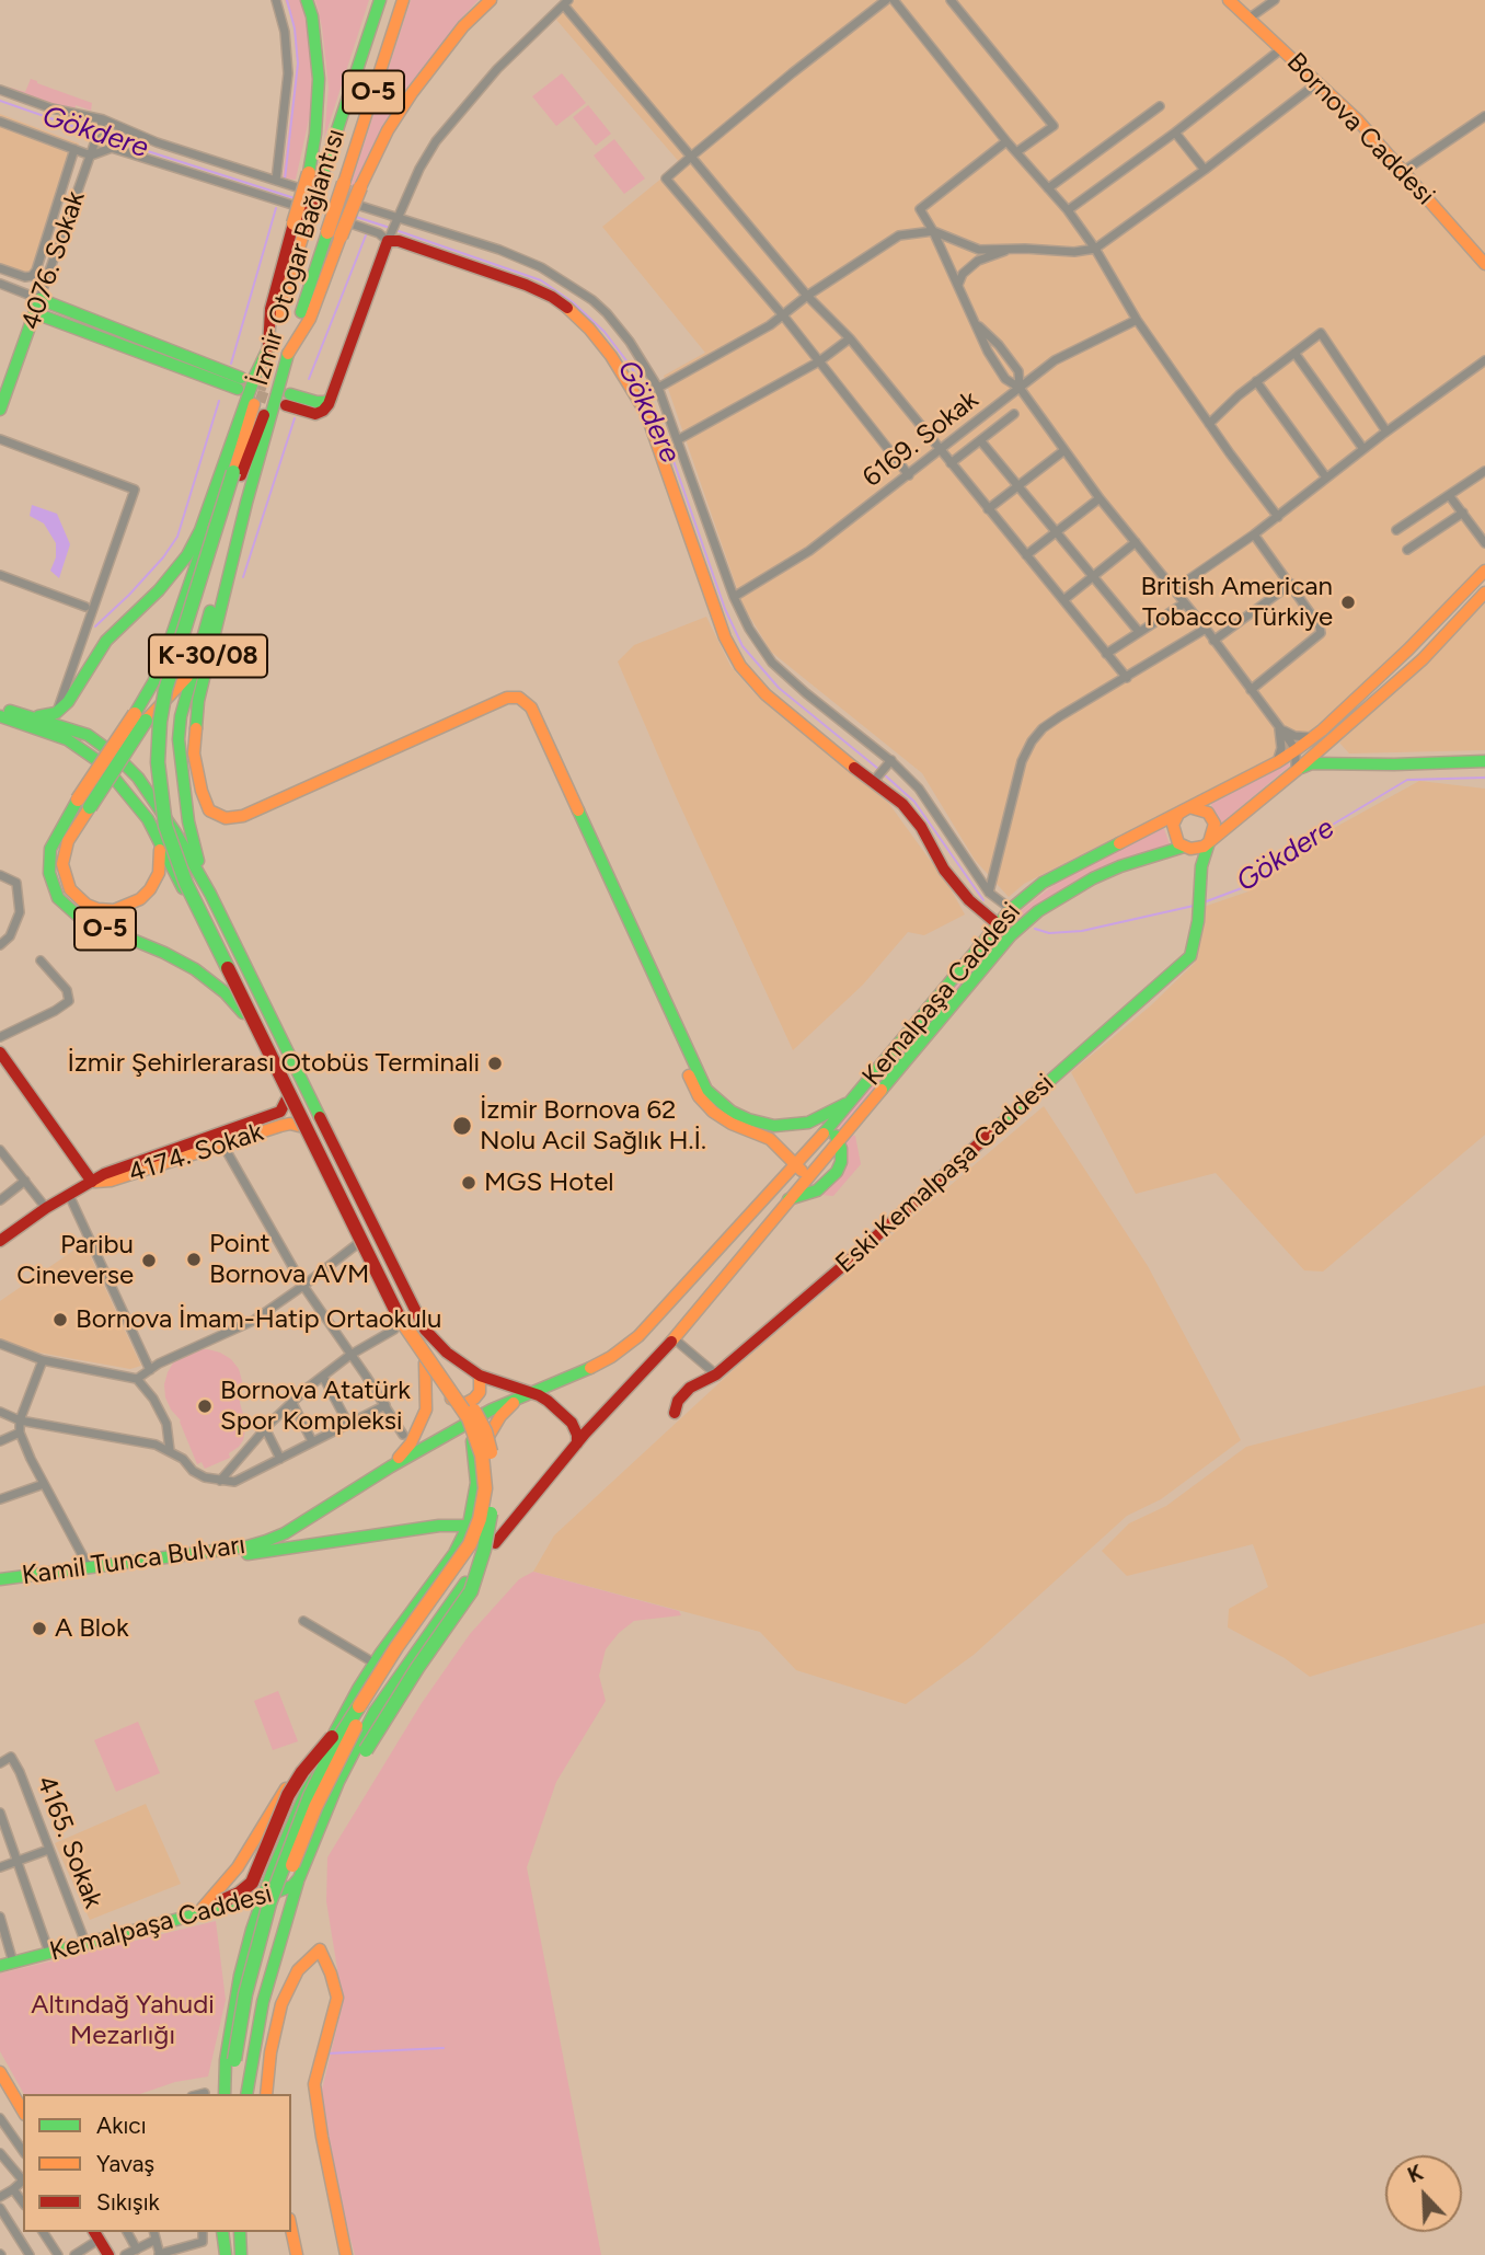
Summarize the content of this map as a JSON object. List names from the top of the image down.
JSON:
{
  "streets": {
    "main road": [
      "O-5",
      "Bornova Caddesi",
      "İzmir Otogar Bağlantısı",
      "4076. Sokak",
      "K-30/08",
      "Kemalpaşa Caddesi",
      "4174. Sokak",
      "Eski Kemalpaşa Caddesi",
      "Kamil Tunca Bulvarı"
    ],
    "street": ["6169. Sokak", "4165. Sokak"]
  },
  "crossings": [
    ["O-5", "İzmir Otogar Bağlantısı"],
    ["O-5", "K-30/08"],
    ["İzmir Otogar Bağlantısı", "K-30/08"],
    ["Kemalpaşa Caddesi", "Eski Kemalpaşa Caddesi"],
    ["Kemalpaşa Caddesi", "Kamil Tunca Bulvarı"],
    ["Kemalpaşa Caddesi", "4165. Sokak"]
  ],
  "water": ["Gökdere"],
  "parks": ["Altındağ Yahudi Mezarlığı"],
  "places": [
    "British American Tobacco Türkiye",
    "İzmir Şehirlerarası Otobüs Terminali",
    "İzmir Bornova 62 Nolu Acil Sağlık H.İ.",
    "MGS Hotel",
    "Point Bornova AVM",
    "Paribu Cineverse",
    "Bornova İmam-Hatip Ortaokulu",
    "Bornova Atatürk Spor Kompleksi",
    "A Blok"
  ],
  "legend": ["Akıcı", "Yavaş", "Sıkışık"],
  "north": "top left"
}
